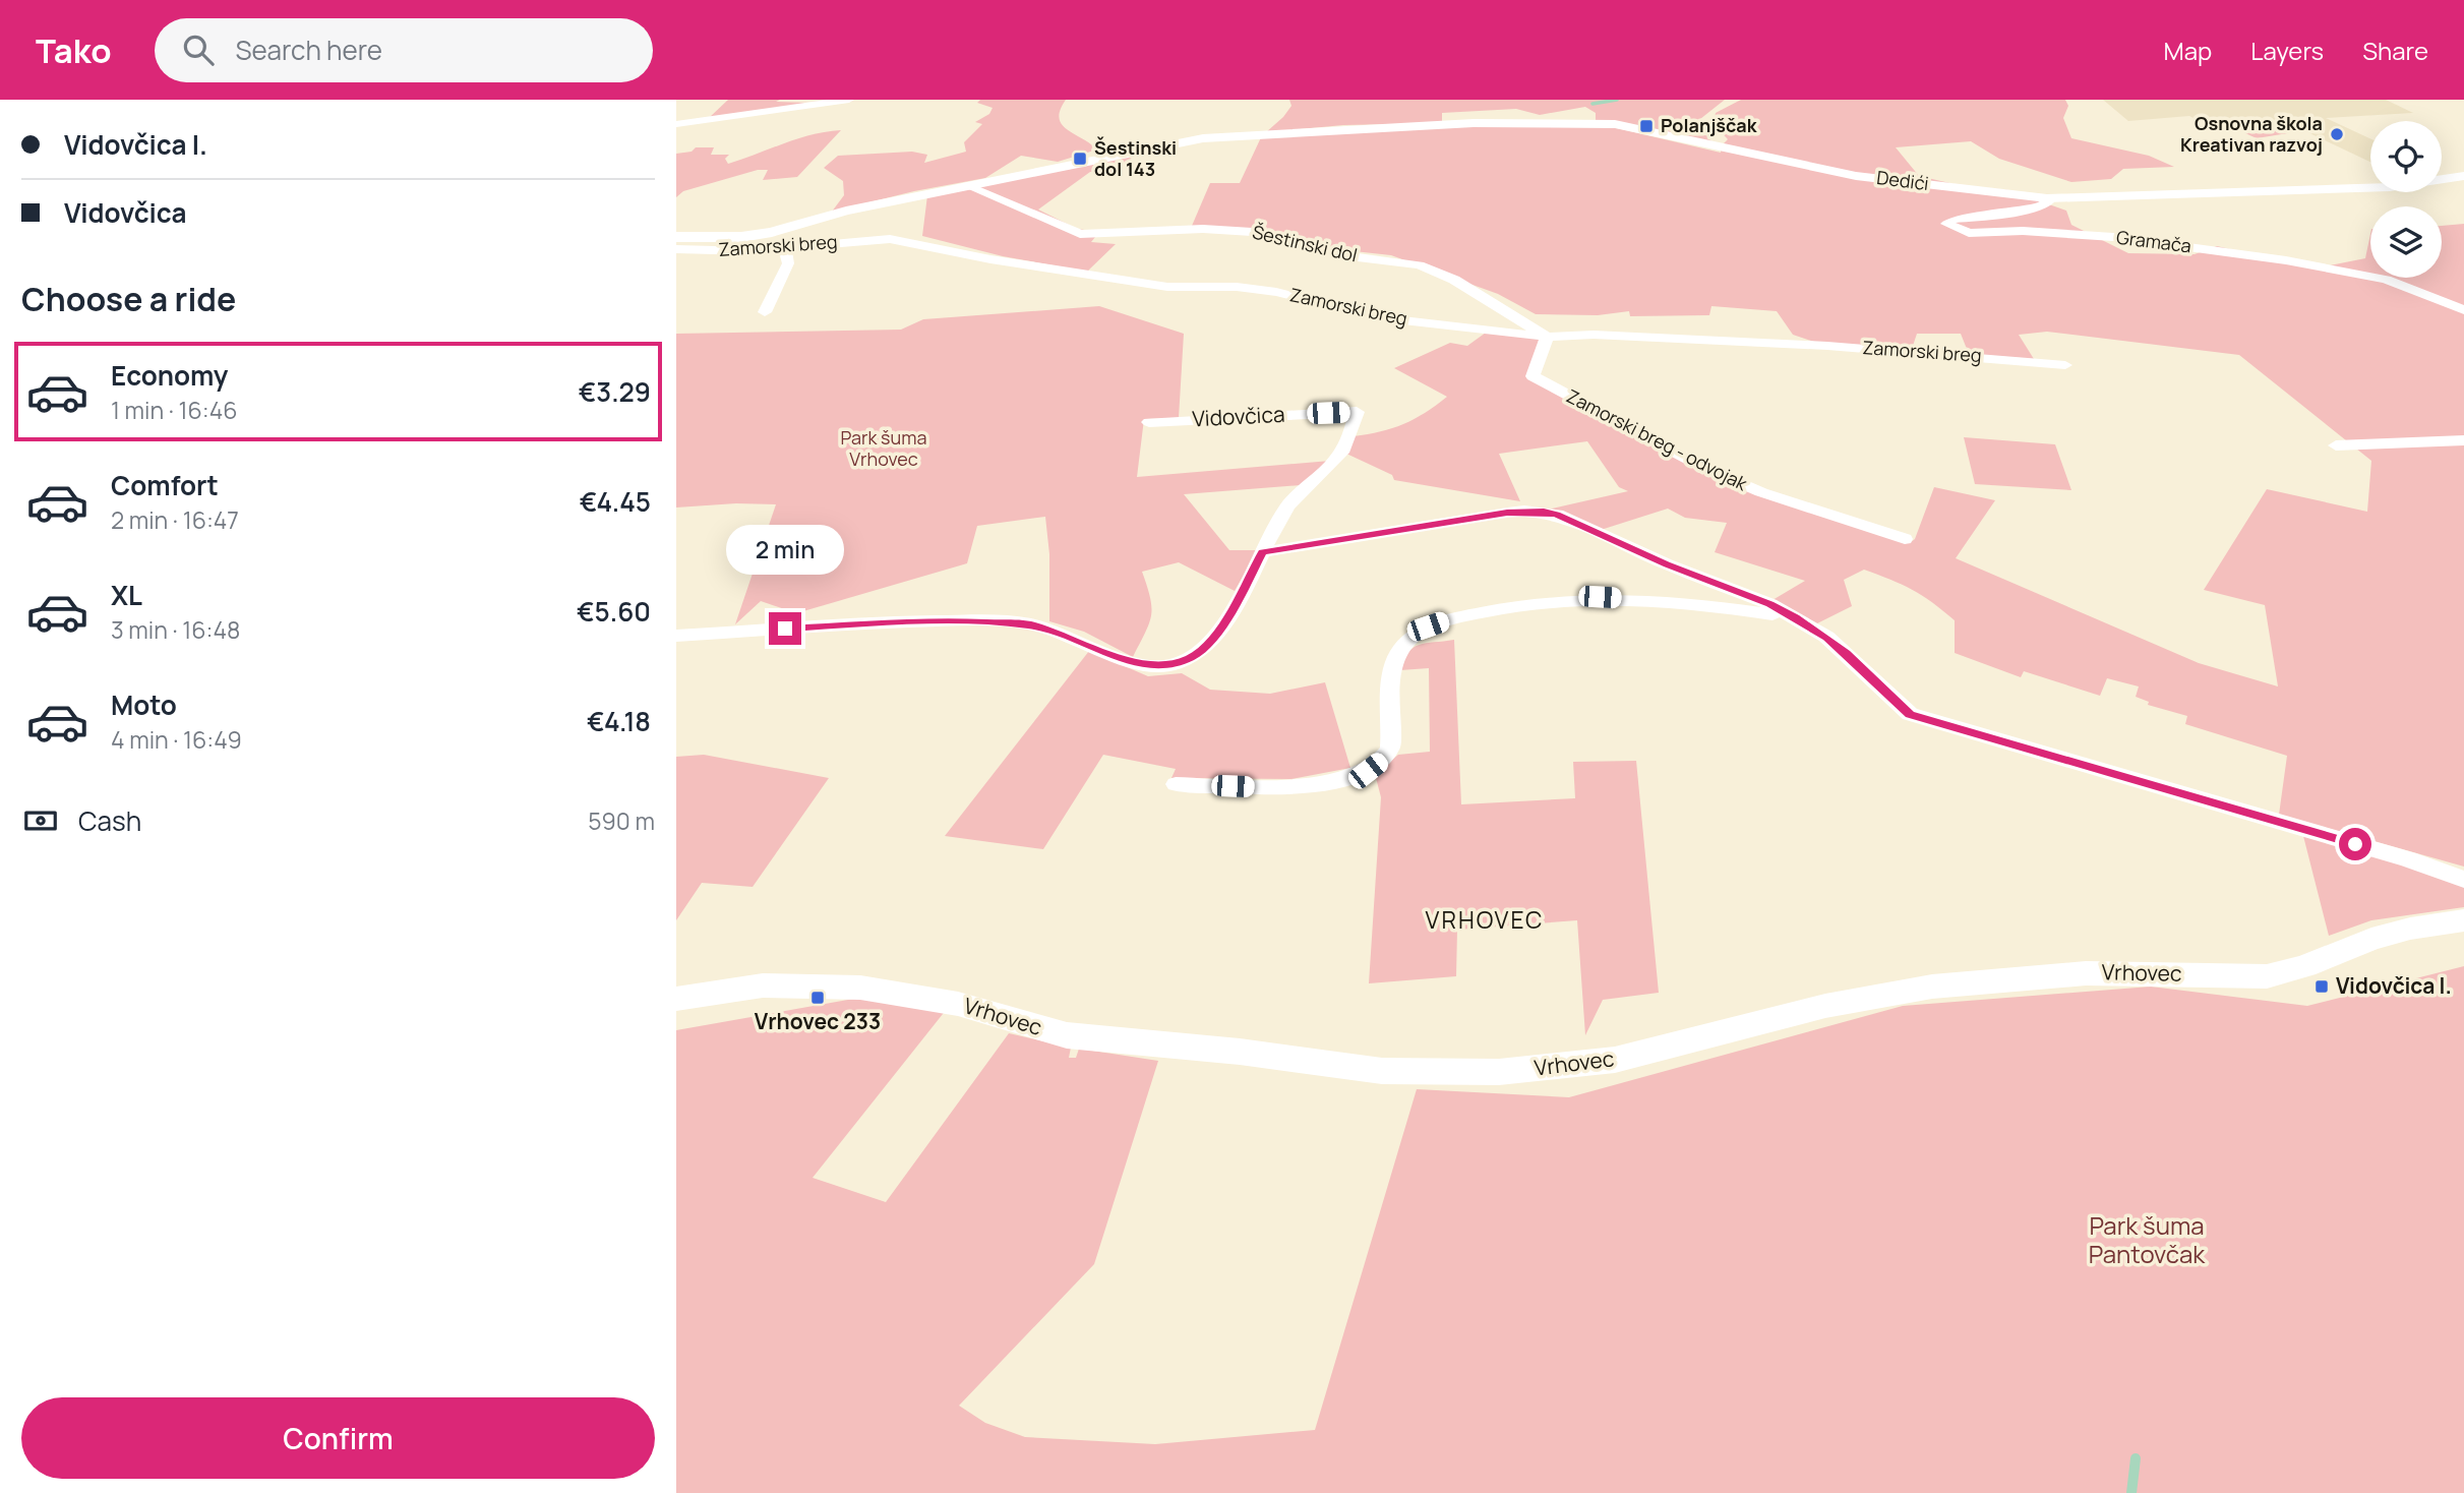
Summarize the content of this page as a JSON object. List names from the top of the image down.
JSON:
{
  "streets": {
    "street": [
      "Dedići",
      "Gramača",
      "Šestinski dol",
      "Zamorski breg",
      "Vidovčica",
      "Zamorski breg - odvojak",
      "Vrhovec"
    ]
  },
  "crossings": [
    ["Dedići", "Gramača"],
    ["Dedići", "Šestinski dol"],
    ["Šestinski dol", "Zamorski breg"],
    ["Šestinski dol", "Zamorski breg - odvojak"],
    ["Zamorski breg", "Zamorski breg - odvojak"]
  ],
  "districts": ["VRHOVEC"],
  "parks": ["Park šuma Vrhovec", "Park šuma Pantovčak"],
  "places": {
    "transit": [
      "Polanjščak",
      "Šestinski dol 143",
      "Vidovčica I.",
      "Vrhovec 233"
    ],
    "other": ["Osnovna škola Kreativan razvoj"]
  },
  "page": {
    "header": "Tako",
    "search": "Search here",
    "nav": ["Map", "Layers", "Share"],
    "banner": ["Vidovčica I.", "Vidovčica"],
    "heading": "Choose a ride",
    "list": [
      {
        "name": "Economy",
        "note": "1 min · 16:46",
        "value": "€3.29"
      },
      {
        "name": "Comfort",
        "note": "2 min · 16:47",
        "value": "€4.45"
      },
      {
        "name": "XL",
        "note": "3 min · 16:48",
        "value": "€5.60"
      },
      {
        "name": "Moto",
        "note": "4 min · 16:49",
        "value": "€4.18"
      }
    ],
    "bubble": "2 min",
    "pay": ["Cash", "590 m"],
    "buttons": "Confirm"
  }
}
